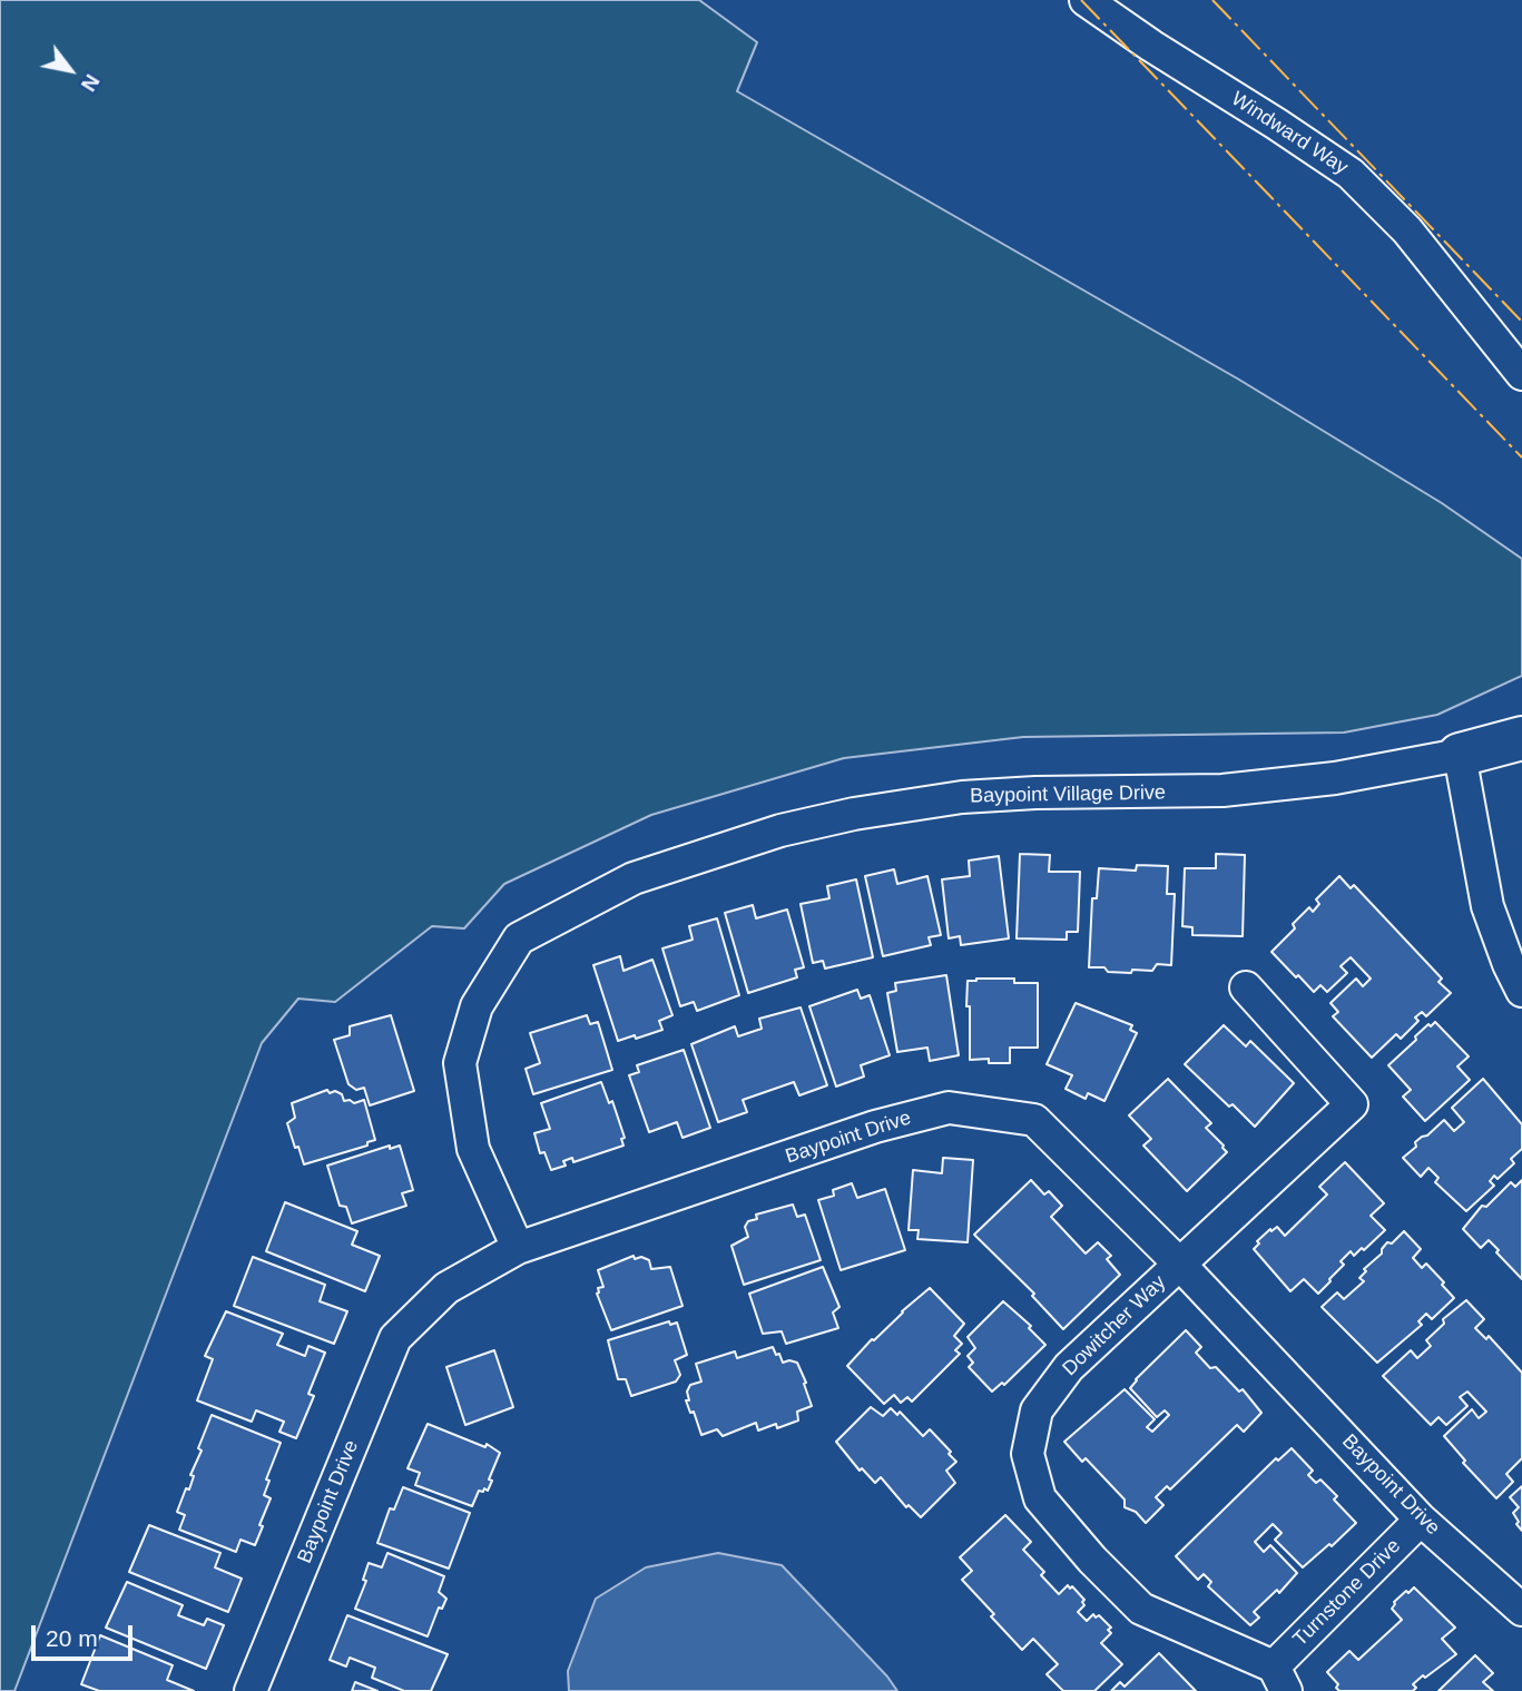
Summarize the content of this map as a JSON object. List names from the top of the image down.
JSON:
{
  "streets": {
    "street": [
      "Windward Way",
      "Baypoint Village Drive",
      "Baypoint Drive",
      "Dowitcher Way",
      "Turnstone Drive"
    ]
  },
  "crossings": [
    ["Baypoint Village Drive", "Baypoint Drive"],
    ["Baypoint Drive", "Dowitcher Way"],
    ["Baypoint Drive", "Turnstone Drive"],
    ["Dowitcher Way", "Turnstone Drive"]
  ],
  "scale_bar": "20 m",
  "north": "bottom right"
}
